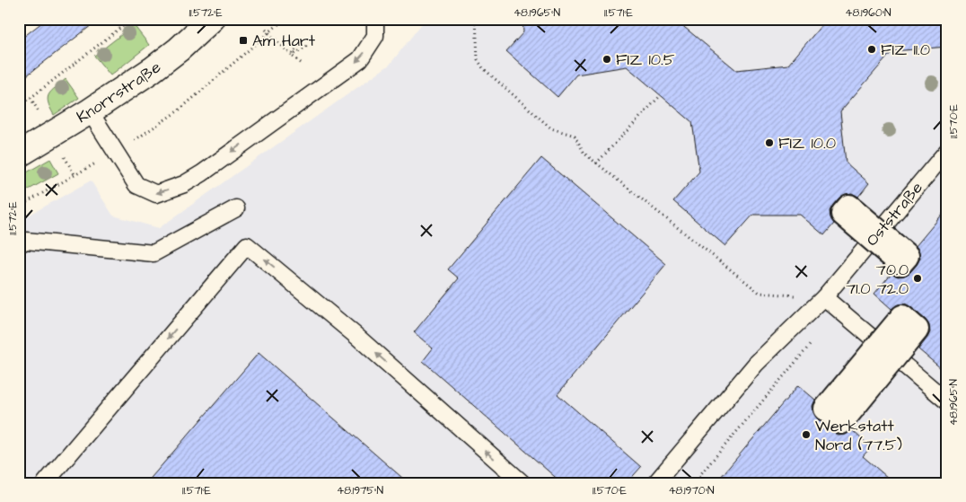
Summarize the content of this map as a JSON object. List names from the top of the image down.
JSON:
{
  "streets": {
    "street": ["Knorrstraße"],
    "lane": ["Oststraße"]
  },
  "places": {
    "transit": ["Am Hart"],
    "other": [
      "FIZ 11.0",
      "FIZ 10.5",
      "FIZ 10.0",
      "70.0 71.0 72.0",
      "Werkstatt Nord (77.5)"
    ]
  },
  "coordinates": [
    "11.572°E",
    "48.1965°N",
    "11.571°E",
    "48.1960°N",
    "11.570°E",
    "48.1975°N",
    "48.1970°N"
  ]
}
